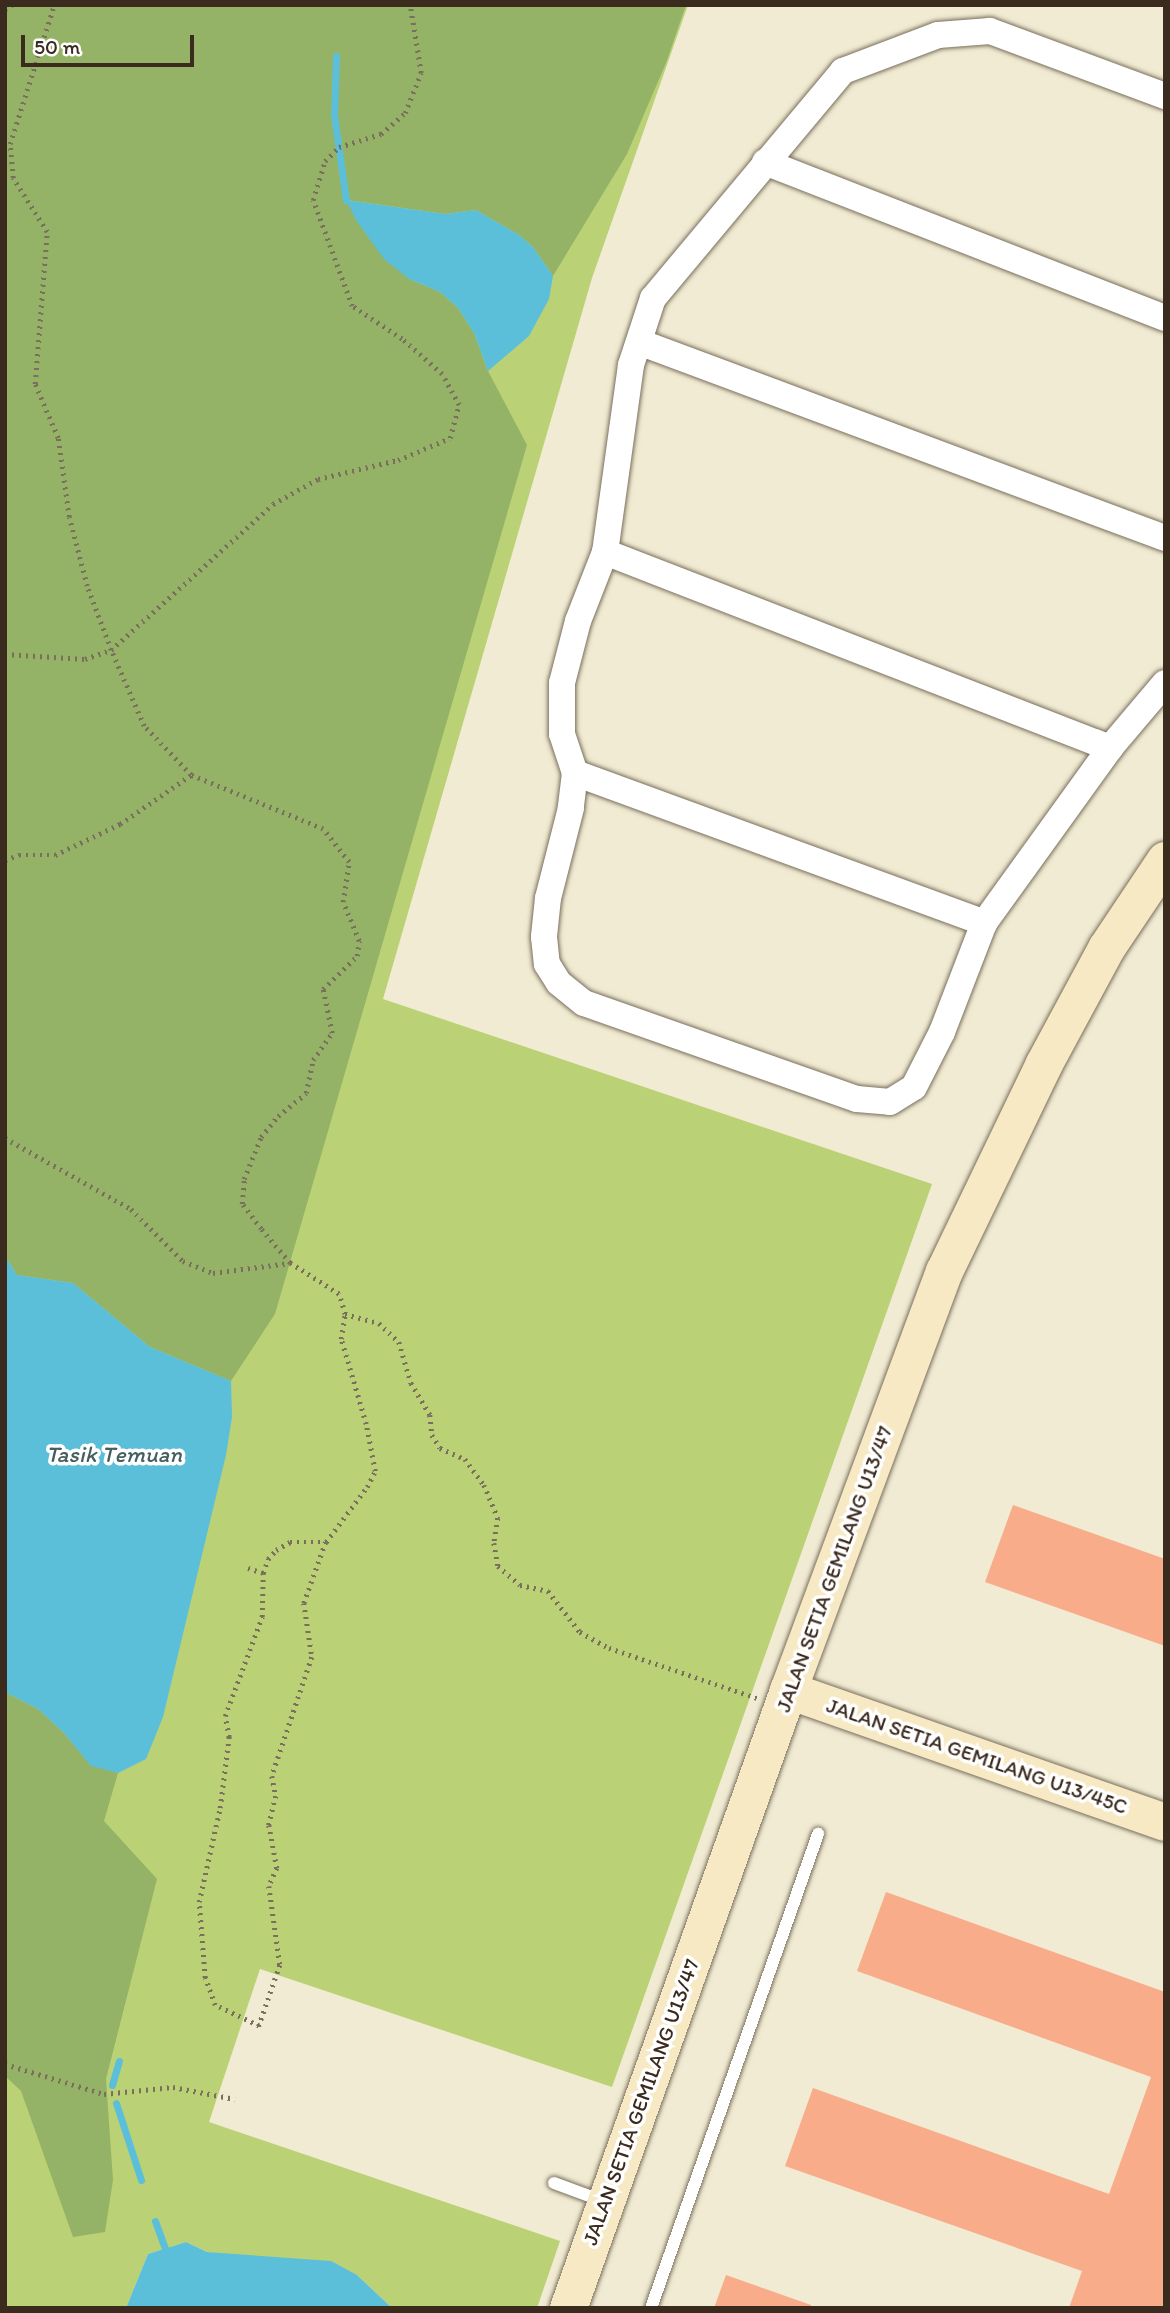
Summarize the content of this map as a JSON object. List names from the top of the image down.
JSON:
{
  "streets": {
    "street": ["JALAN SETIA GEMILANG U13/47", "JALAN SETIA GEMILANG U13/45C"]
  },
  "crossings": [
    ["JALAN SETIA GEMILANG U13/47", "JALAN SETIA GEMILANG U13/45C"]
  ],
  "water": ["Tasik Temuan"],
  "scale_bar": "50 m"
}
